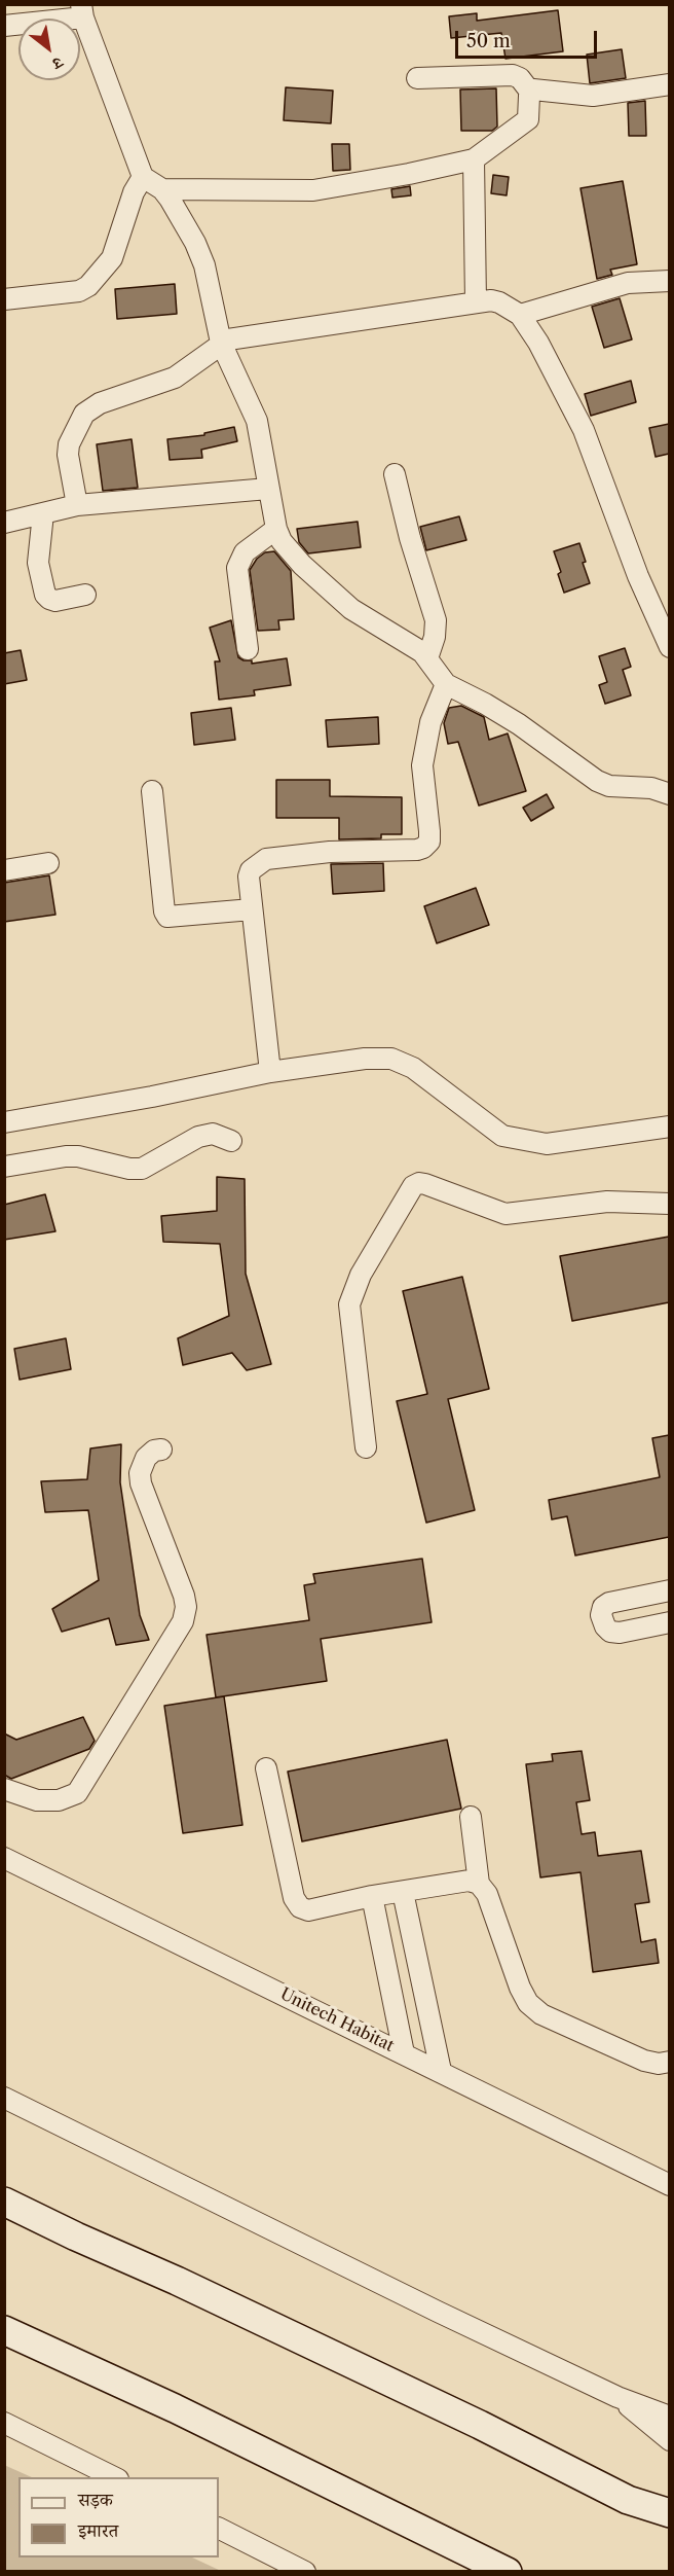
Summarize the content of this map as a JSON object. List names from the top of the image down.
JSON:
{
  "streets": {
    "street": ["Unitech Habitat"]
  },
  "legend": ["सड़क", "इमारत"],
  "scale_bar": "50 m",
  "north": "bottom right"
}
